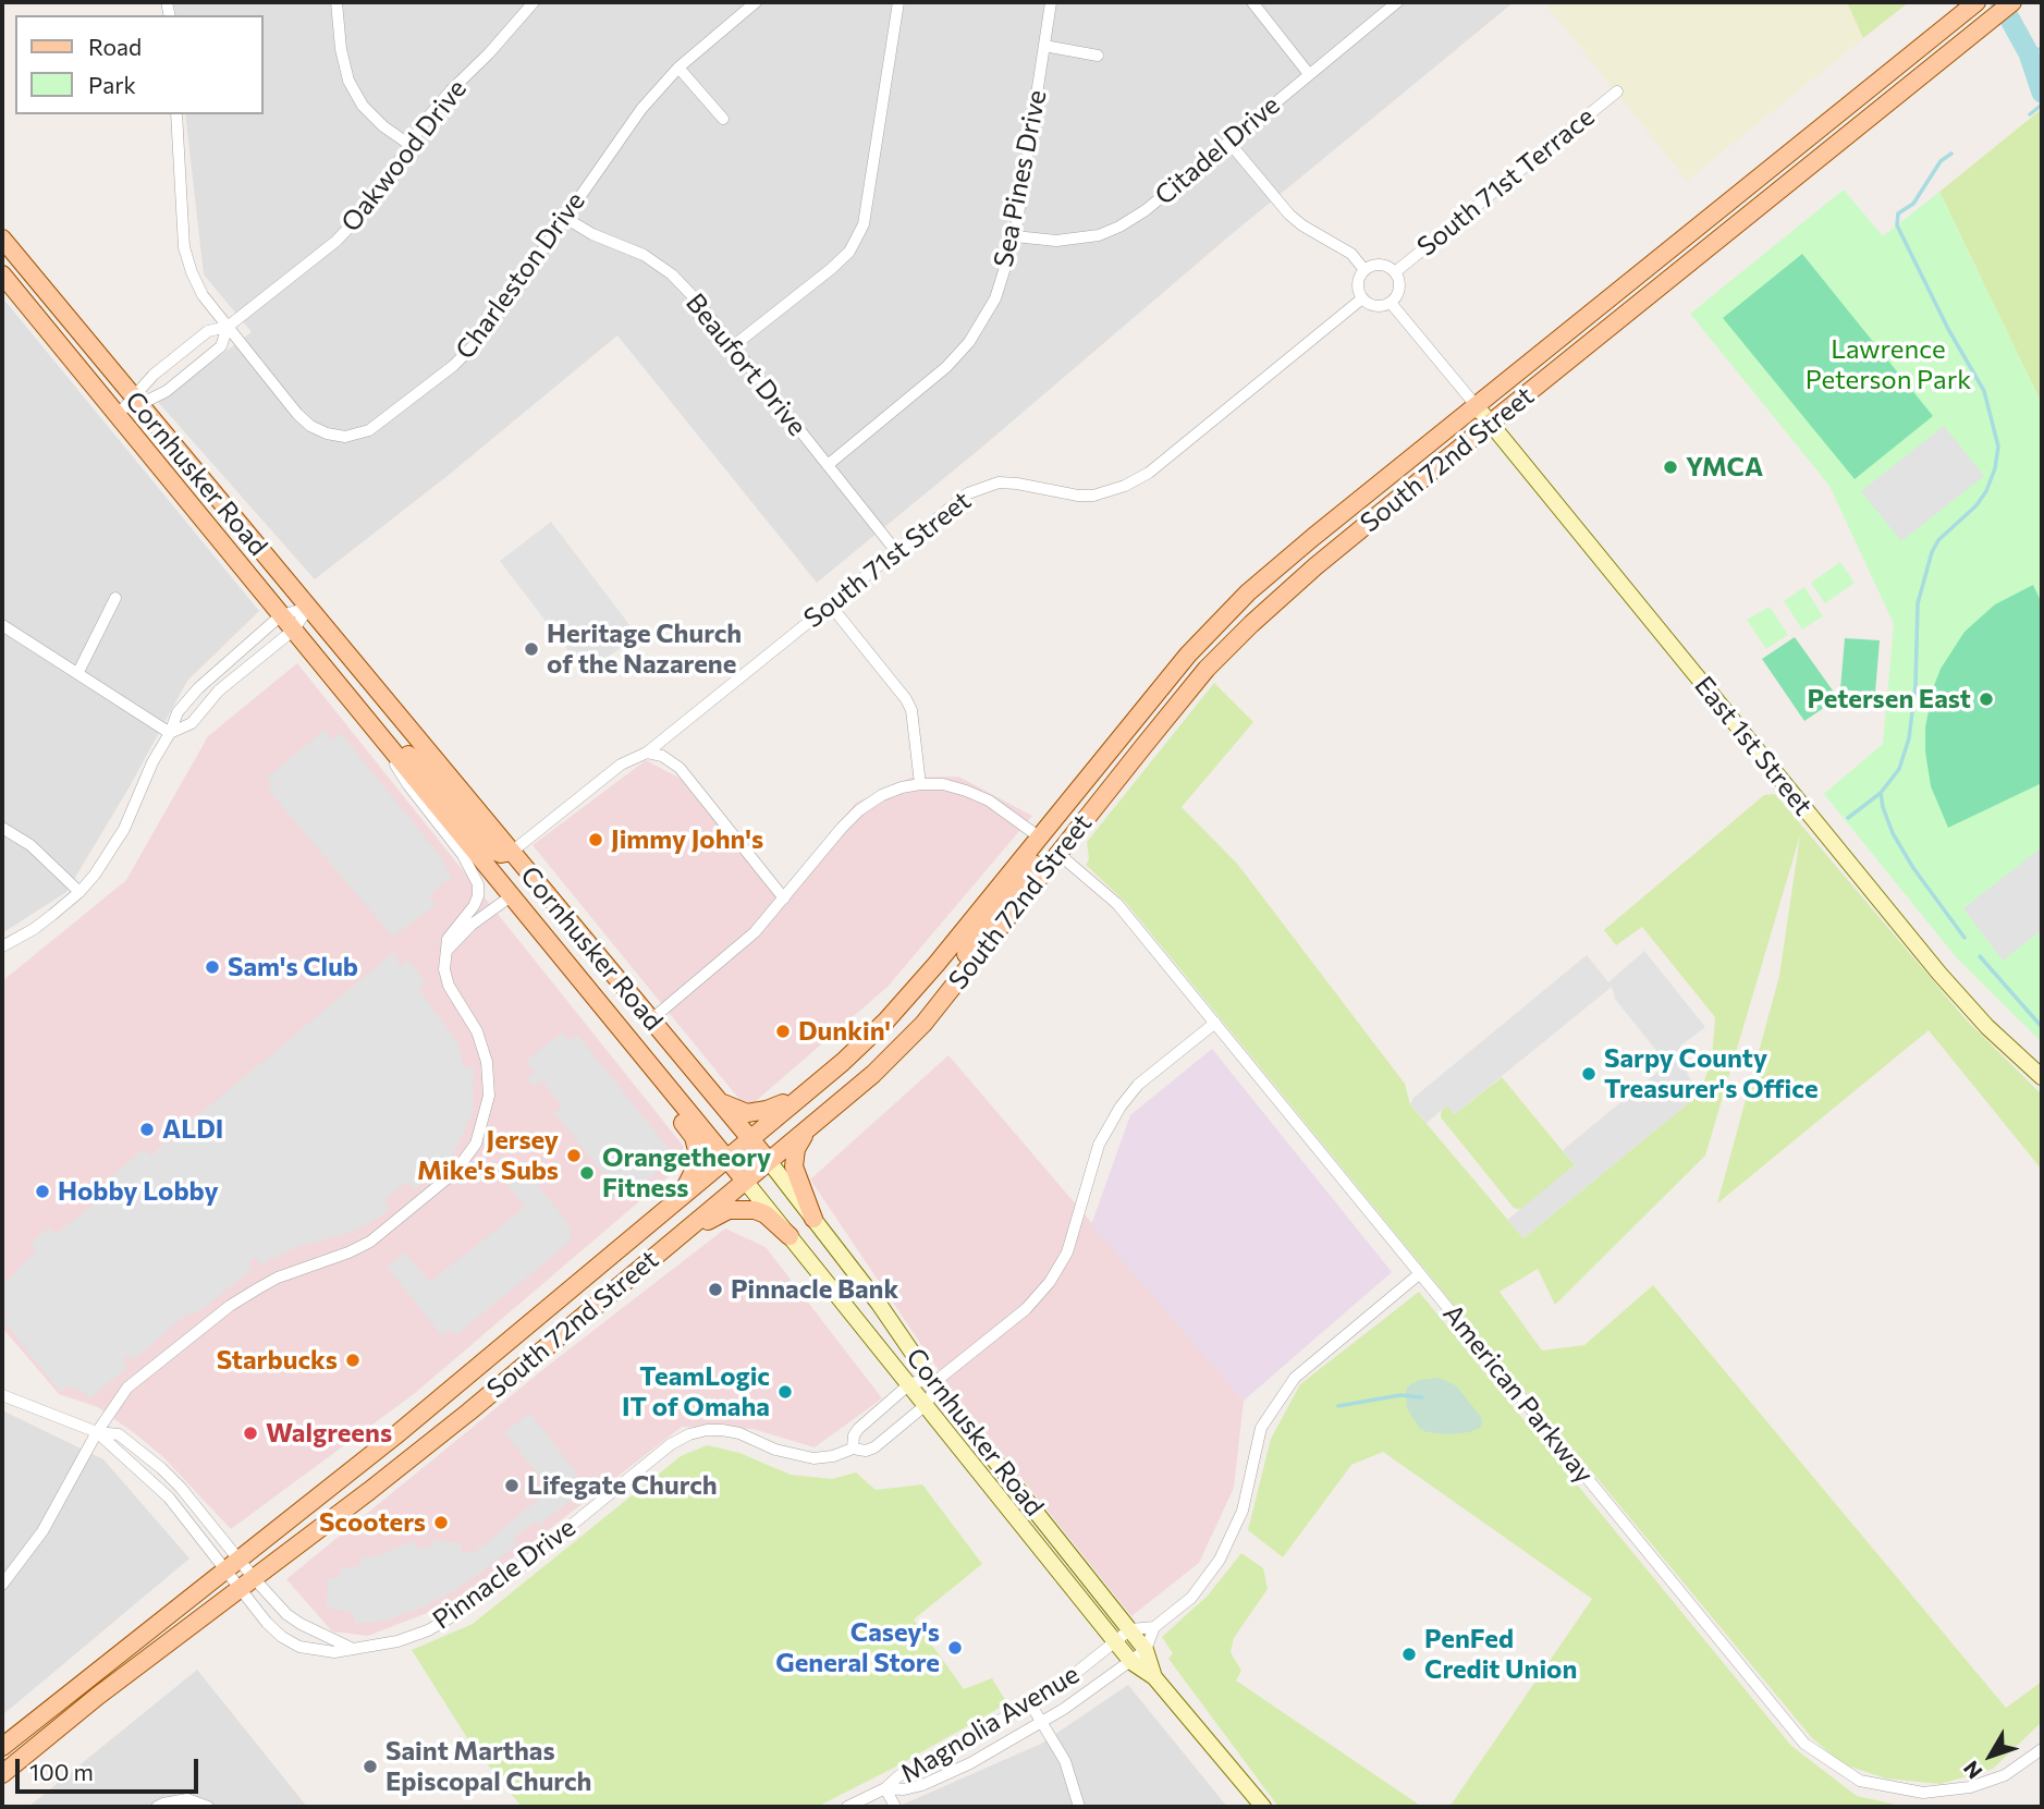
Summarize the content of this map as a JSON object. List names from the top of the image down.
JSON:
{
  "streets": {
    "main road": ["South 72nd Street", "Cornhusker Road", "East 1st Street"],
    "street": [
      "Citadel Drive",
      "Oakwood Drive",
      "Sea Pines Drive",
      "South 71st Terrace",
      "Charleston Drive",
      "Beaufort Drive",
      "South 71st Street",
      "American Parkway",
      "Pinnacle Drive",
      "Magnolia Avenue"
    ]
  },
  "crossings": [
    ["Citadel Drive", "Sea Pines Drive"],
    ["Oakwood Drive", "Charleston Drive"],
    ["Oakwood Drive", "Cornhusker Road"],
    ["Sea Pines Drive", "Beaufort Drive"],
    ["South 71st Terrace", "South 71st Street"],
    ["Charleston Drive", "Beaufort Drive"],
    ["Beaufort Drive", "South 71st Street"],
    ["South 72nd Street", "Cornhusker Road"],
    ["South 72nd Street", "East 1st Street"],
    ["South 72nd Street", "American Parkway"],
    ["South 72nd Street", "Pinnacle Drive"],
    ["Cornhusker Road", "South 71st Street"],
    ["Cornhusker Road", "Pinnacle Drive"],
    ["Cornhusker Road", "Magnolia Avenue"]
  ],
  "parks": ["Lawrence Peterson Park"],
  "places": [
    "YMCA",
    "Heritage Church of the Nazarene",
    "Petersen East",
    "Jimmy John's",
    "Sam's Club",
    "Dunkin'",
    "Sarpy County Treasurer's Office",
    "ALDI",
    "Jersey Mike's Subs",
    "Orangetheory Fitness",
    "Hobby Lobby",
    "Pinnacle Bank",
    "Starbucks",
    "TeamLogic IT of Omaha",
    "Walgreens",
    "Lifegate Church",
    "Scooters",
    "Casey's General Store",
    "PenFed Credit Union",
    "Saint Marthas Episcopal Church"
  ],
  "legend": ["Road", "Park"],
  "scale_bar": "100 m",
  "north": "bottom left"
}
